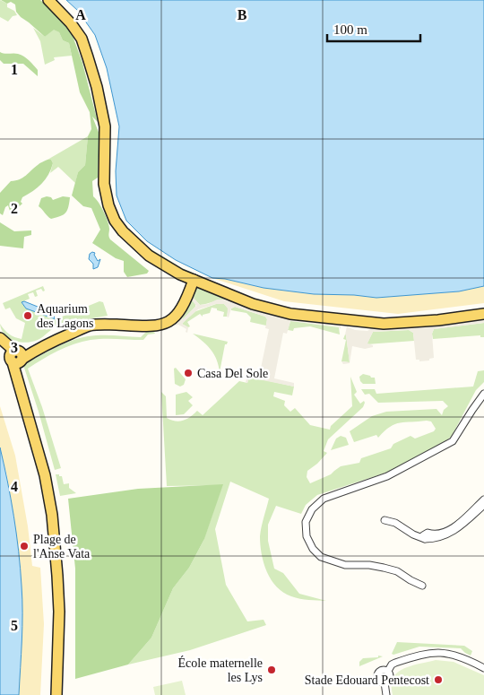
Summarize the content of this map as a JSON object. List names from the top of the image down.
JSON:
{
  "places": [
    "Aquarium des Lagons",
    "Casa Del Sole",
    "Plage de l'Anse Vata",
    "École maternelle les Lys",
    "Stade Edouard Pentecost"
  ],
  "scale_bar": "100 m",
  "grid": {
    "columns": ["A", "B"],
    "rows": [
      "1",
      "2",
      "3",
      "4",
      "5"
    ]
  }
}
